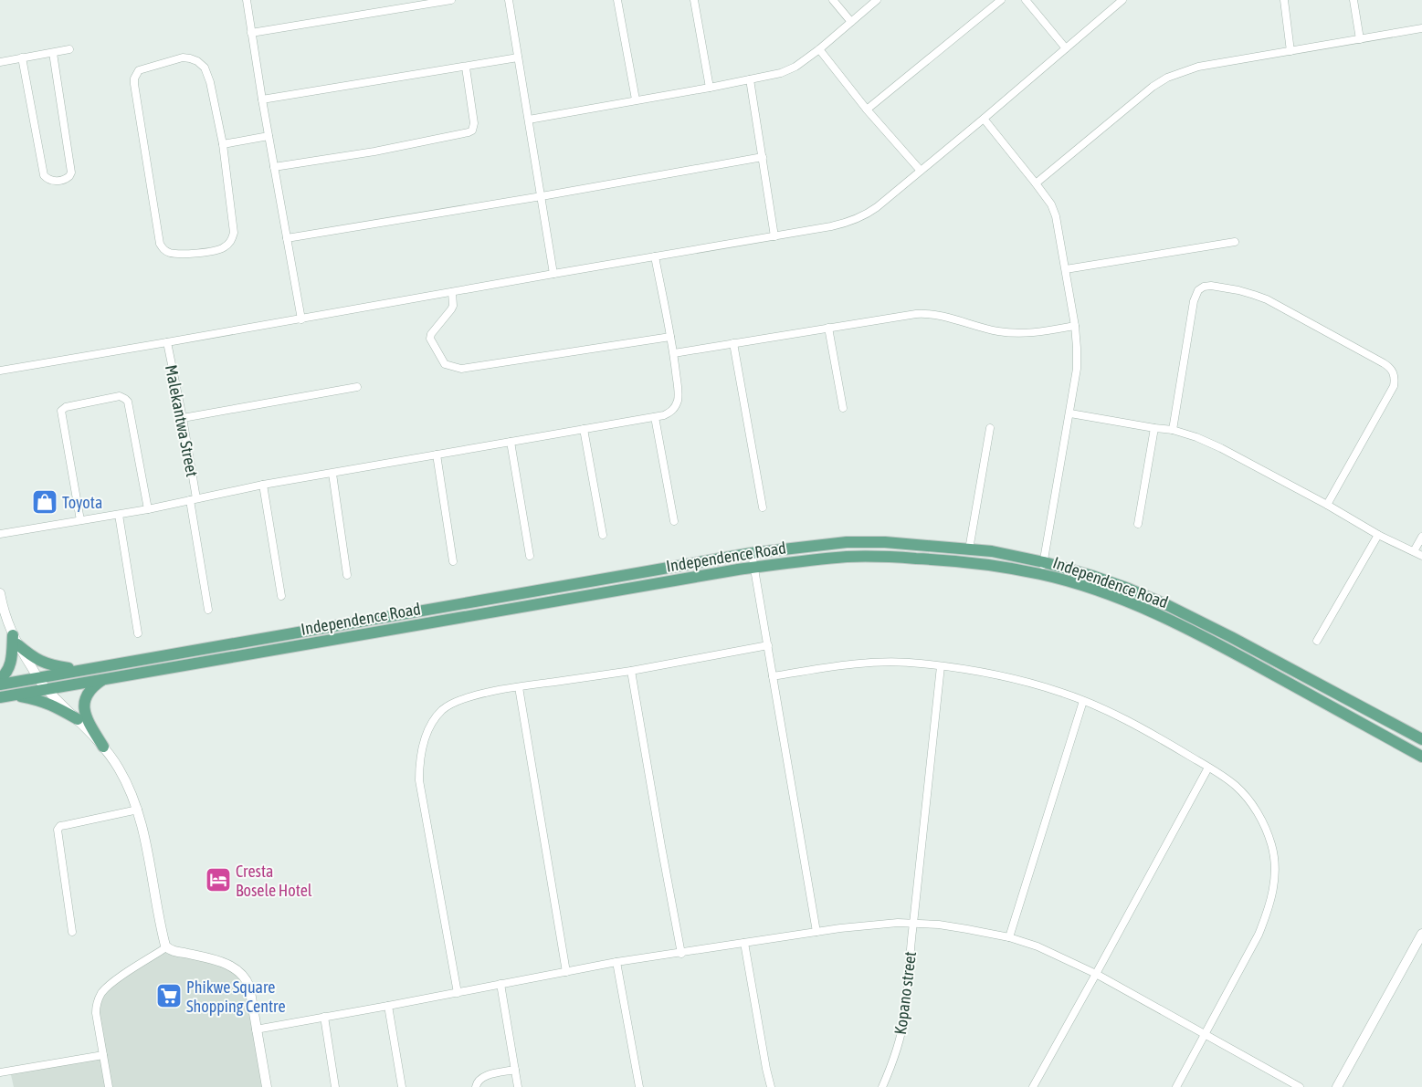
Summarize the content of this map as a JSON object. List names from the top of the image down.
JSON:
{
  "streets": {
    "main road": ["Independence Road"],
    "street": ["Malekantwa Street", "Kopano street"]
  },
  "places": {
    "shop": ["Toyota"],
    "hotel": ["Cresta Bosele Hotel"],
    "supermarket": ["Phikwe Square Shopping Centre"]
  }
}
